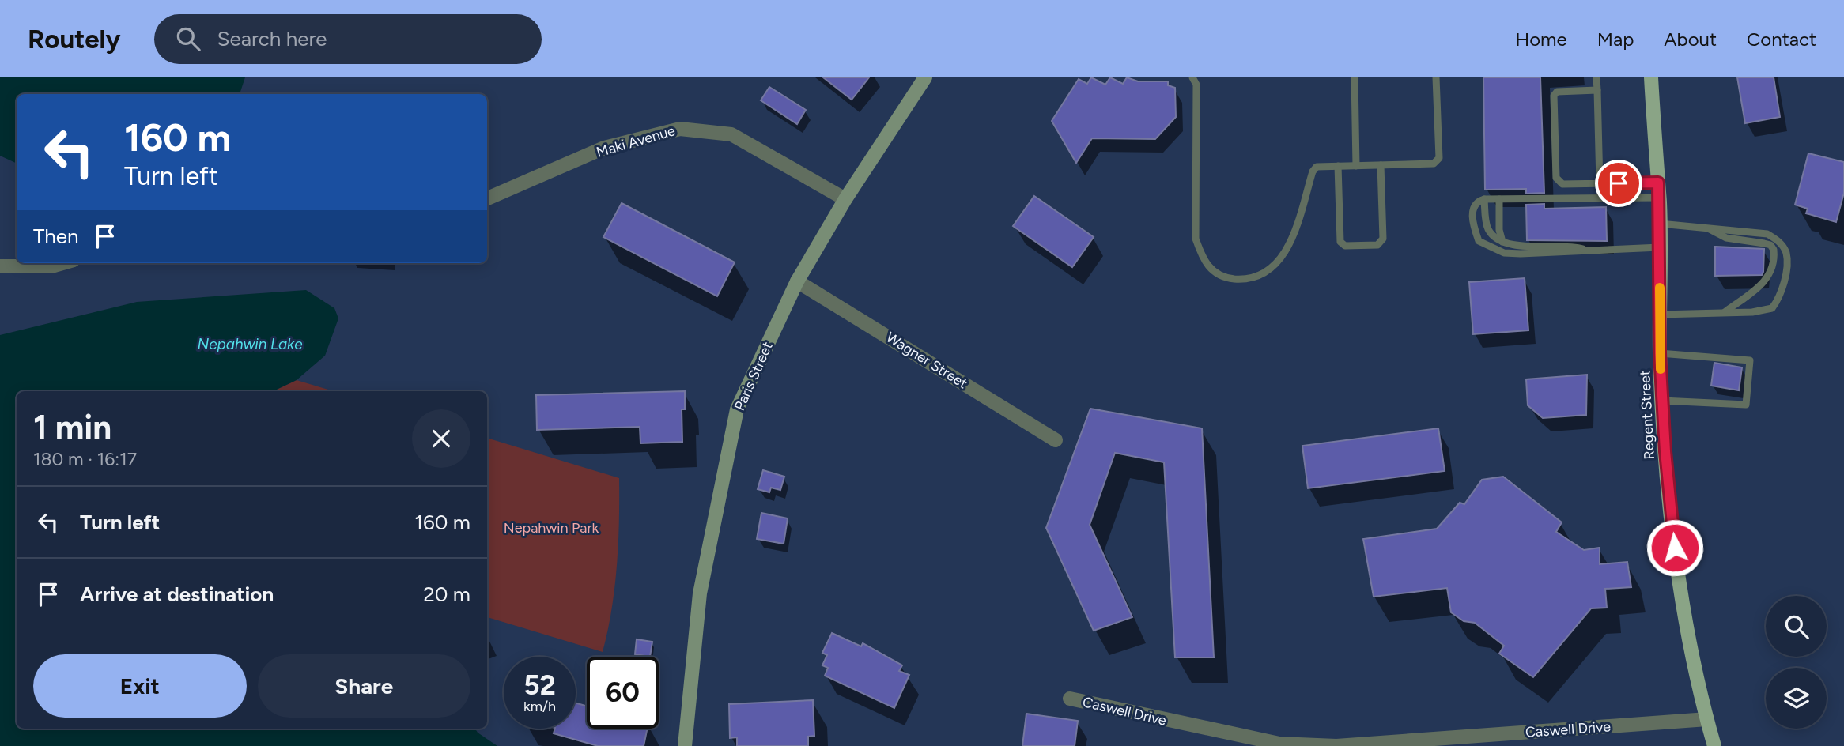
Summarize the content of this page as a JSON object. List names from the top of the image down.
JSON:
{
  "streets": {
    "main road": ["Paris Street", "Regent Street"],
    "street": ["Maki Avenue", "Wagner Street", "Caswell Drive"]
  },
  "crossings": [
    ["Maki Avenue", "Paris Street"],
    ["Wagner Street", "Paris Street"],
    ["Regent Street", "Caswell Drive"]
  ],
  "water": ["Nepahwin Lake"],
  "parks": ["Nepahwin Park"],
  "page": {
    "header": "Routely",
    "search": "Search here",
    "nav": [
      "Home",
      "Map",
      "About",
      "Contact"
    ],
    "turn": ["160 m", "Turn left"],
    "then": "Then",
    "heading": ["1 min", "180 m · 16:17"],
    "list": [
      {
        "name": "Turn left",
        "value": "160 m"
      },
      {
        "name": "Arrive at destination",
        "value": "20 m"
      }
    ],
    "buttons": ["Exit", "Share"],
    "speed": "52 km/h",
    "limit": "60"
  }
}
